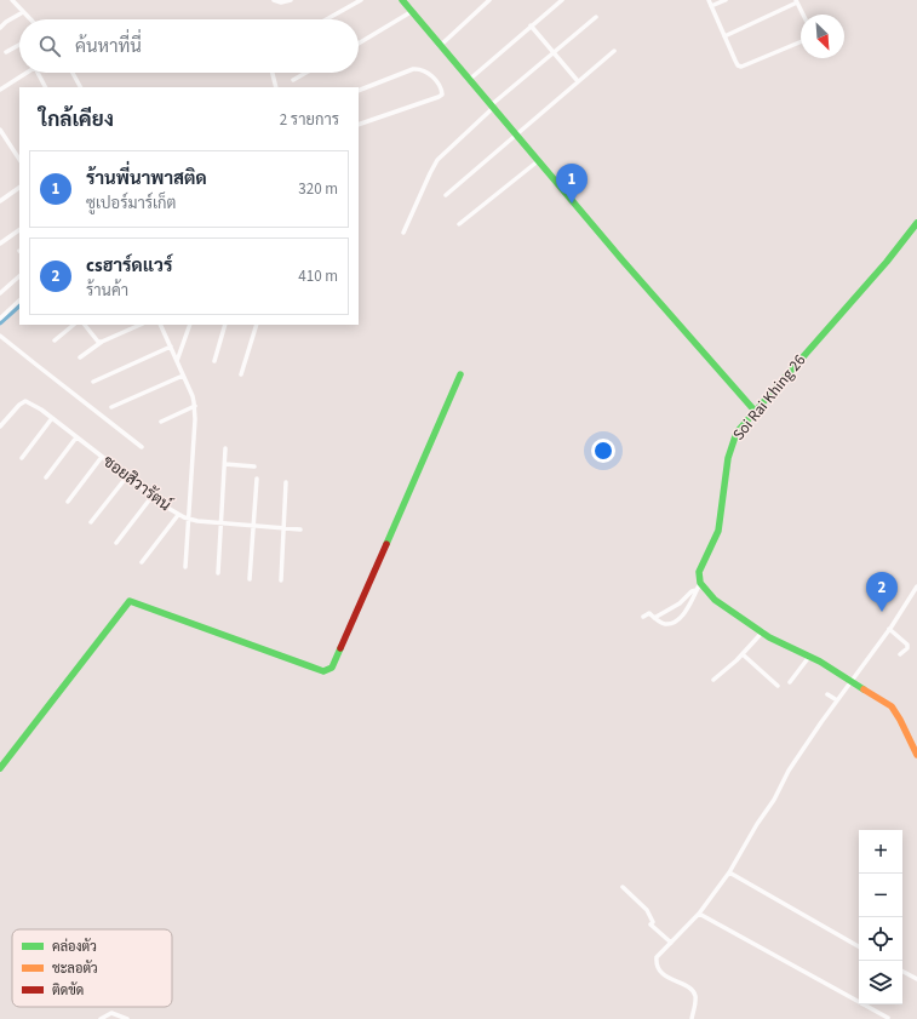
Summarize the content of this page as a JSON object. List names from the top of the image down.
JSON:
{
  "streets": {
    "street": ["Soi Rai Khing 26", "ซอยสิวารัตน์"]
  },
  "legend": ["คล่องตัว", "ชะลอตัว", "ติดขัด"],
  "north": "bottom right",
  "page": {
    "search": "ค้นหาที่นี่",
    "heading": ["ใกล้เคียง", "2 รายการ"],
    "list": [
      {
        "mark": "1",
        "name": "ร้านพี่นาพาสติด",
        "note": "ซูเปอร์มาร์เก็ต",
        "value": "320 m"
      },
      {
        "mark": "2",
        "name": "csฮาร์ดแวร์",
        "note": "ร้านค้า",
        "value": "410 m"
      }
    ],
    "pins": ["1", "2"],
    "map_buttons": ["+", "−"]
  }
}
